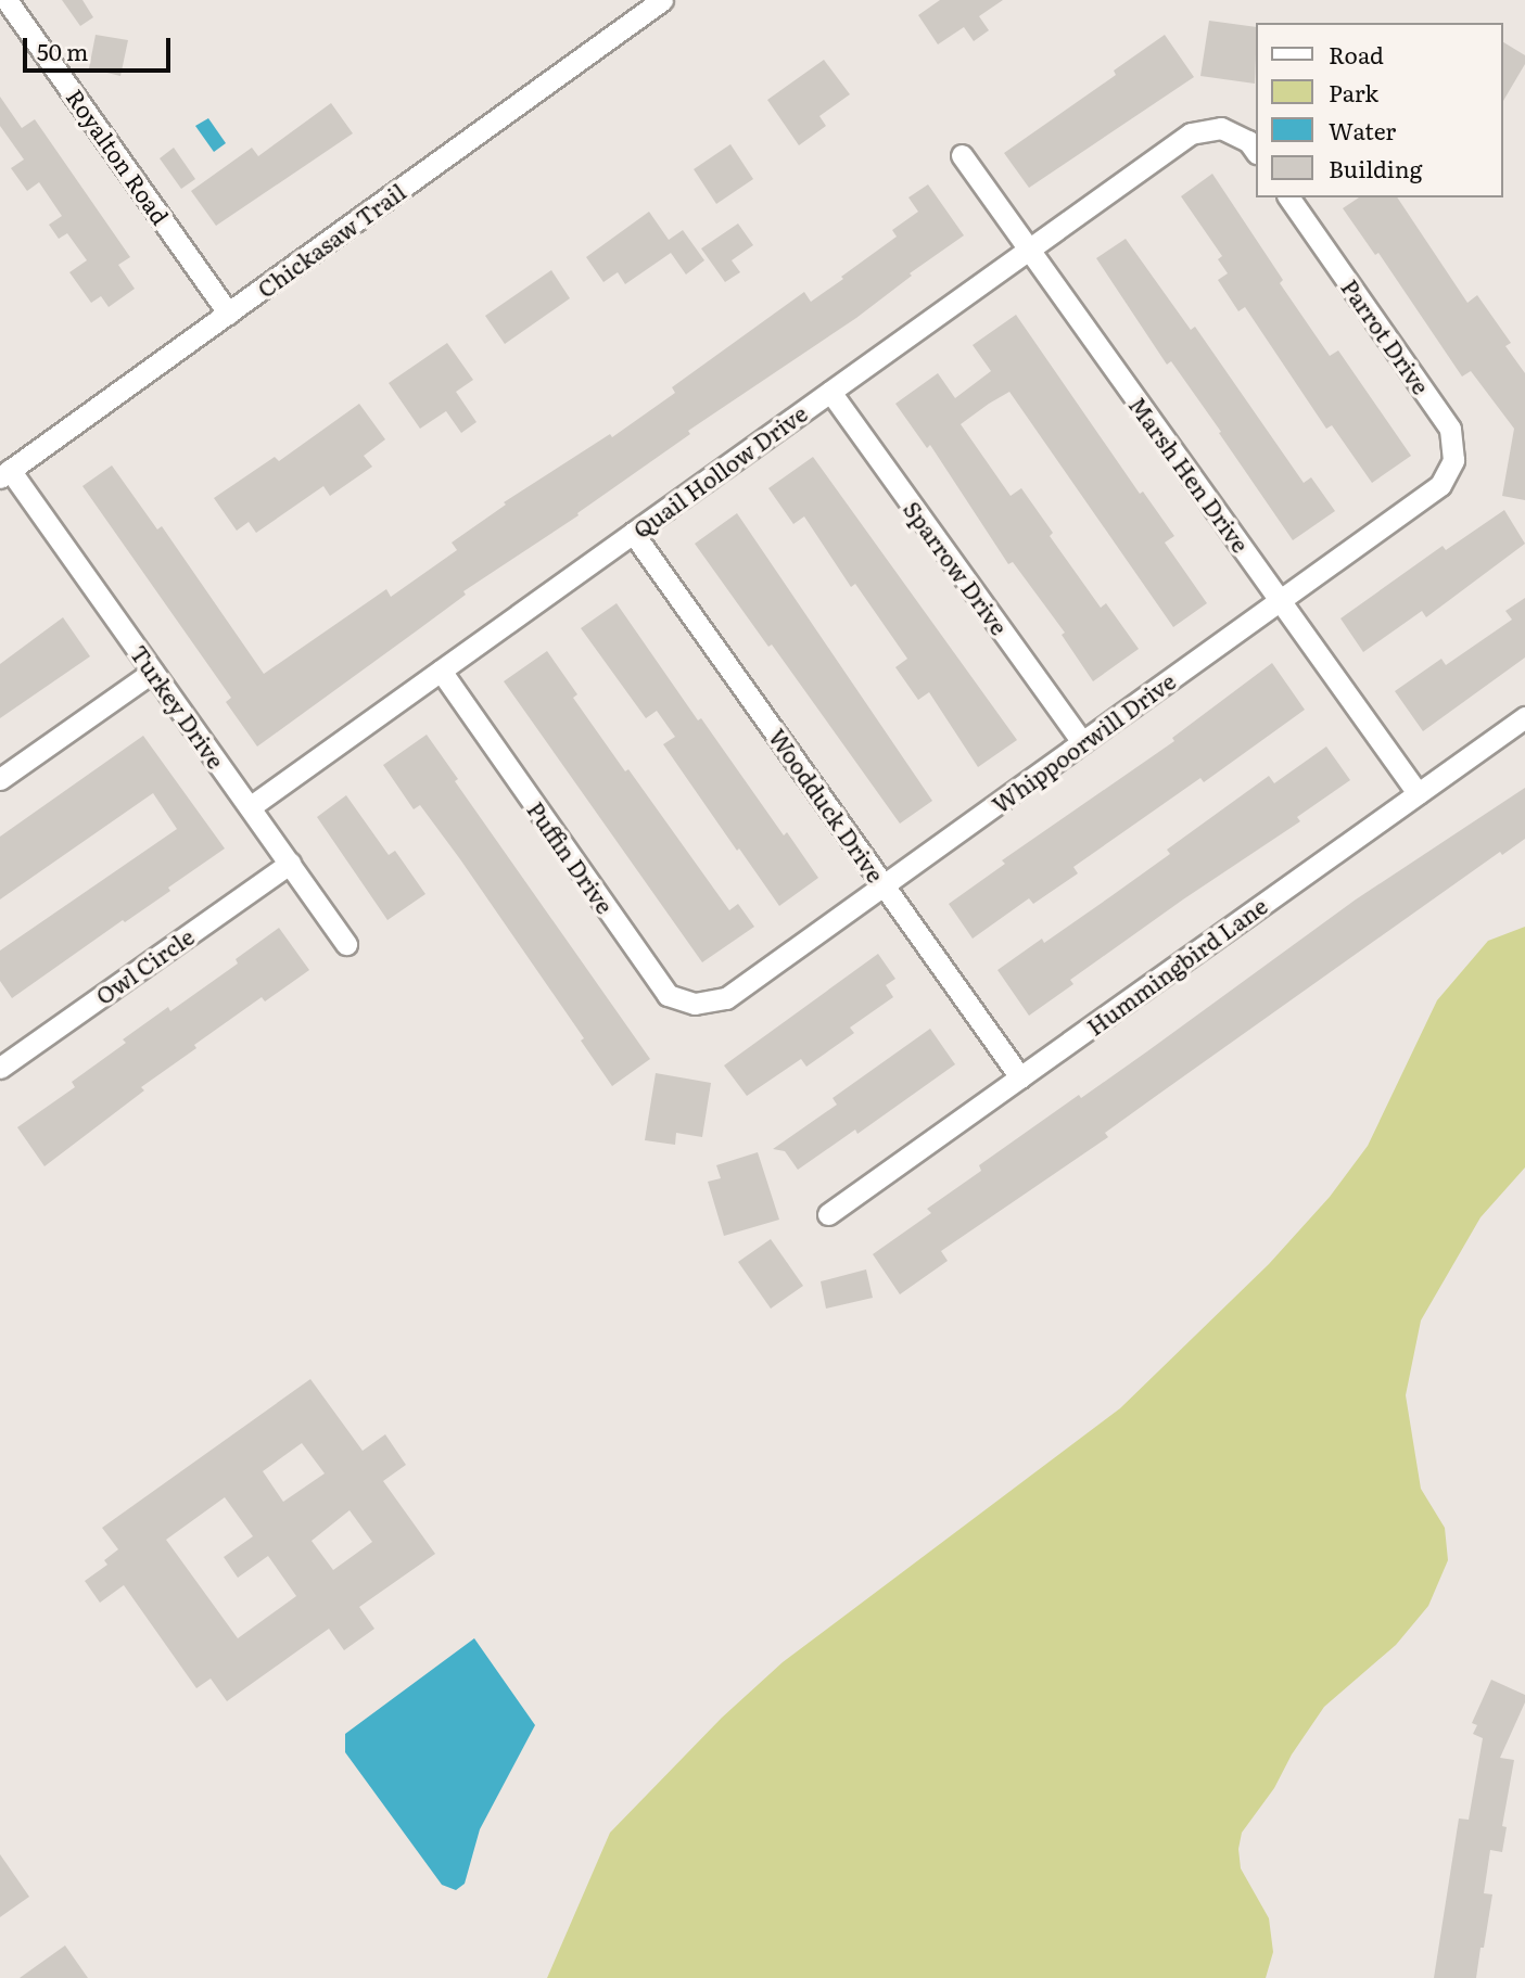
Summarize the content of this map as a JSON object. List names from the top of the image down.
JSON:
{
  "streets": {
    "street": [
      "Royalton Road",
      "Chickasaw Trail",
      "Parrot Drive",
      "Quail Hollow Drive",
      "Marsh Hen Drive",
      "Sparrow Drive",
      "Turkey Drive",
      "Whippoorwill Drive",
      "Woodduck Drive",
      "Puffin Drive",
      "Owl Circle",
      "Hummingbird Lane"
    ]
  },
  "crossings": [
    ["Royalton Road", "Chickasaw Trail"],
    ["Chickasaw Trail", "Turkey Drive"],
    ["Parrot Drive", "Whippoorwill Drive"],
    ["Quail Hollow Drive", "Marsh Hen Drive"],
    ["Quail Hollow Drive", "Sparrow Drive"],
    ["Quail Hollow Drive", "Turkey Drive"],
    ["Quail Hollow Drive", "Woodduck Drive"],
    ["Quail Hollow Drive", "Puffin Drive"],
    ["Marsh Hen Drive", "Whippoorwill Drive"],
    ["Marsh Hen Drive", "Hummingbird Lane"],
    ["Sparrow Drive", "Whippoorwill Drive"],
    ["Turkey Drive", "Owl Circle"],
    ["Whippoorwill Drive", "Woodduck Drive"],
    ["Whippoorwill Drive", "Puffin Drive"],
    ["Woodduck Drive", "Hummingbird Lane"]
  ],
  "legend": [
    "Road",
    "Park",
    "Water",
    "Building"
  ],
  "scale_bar": "50 m"
}
